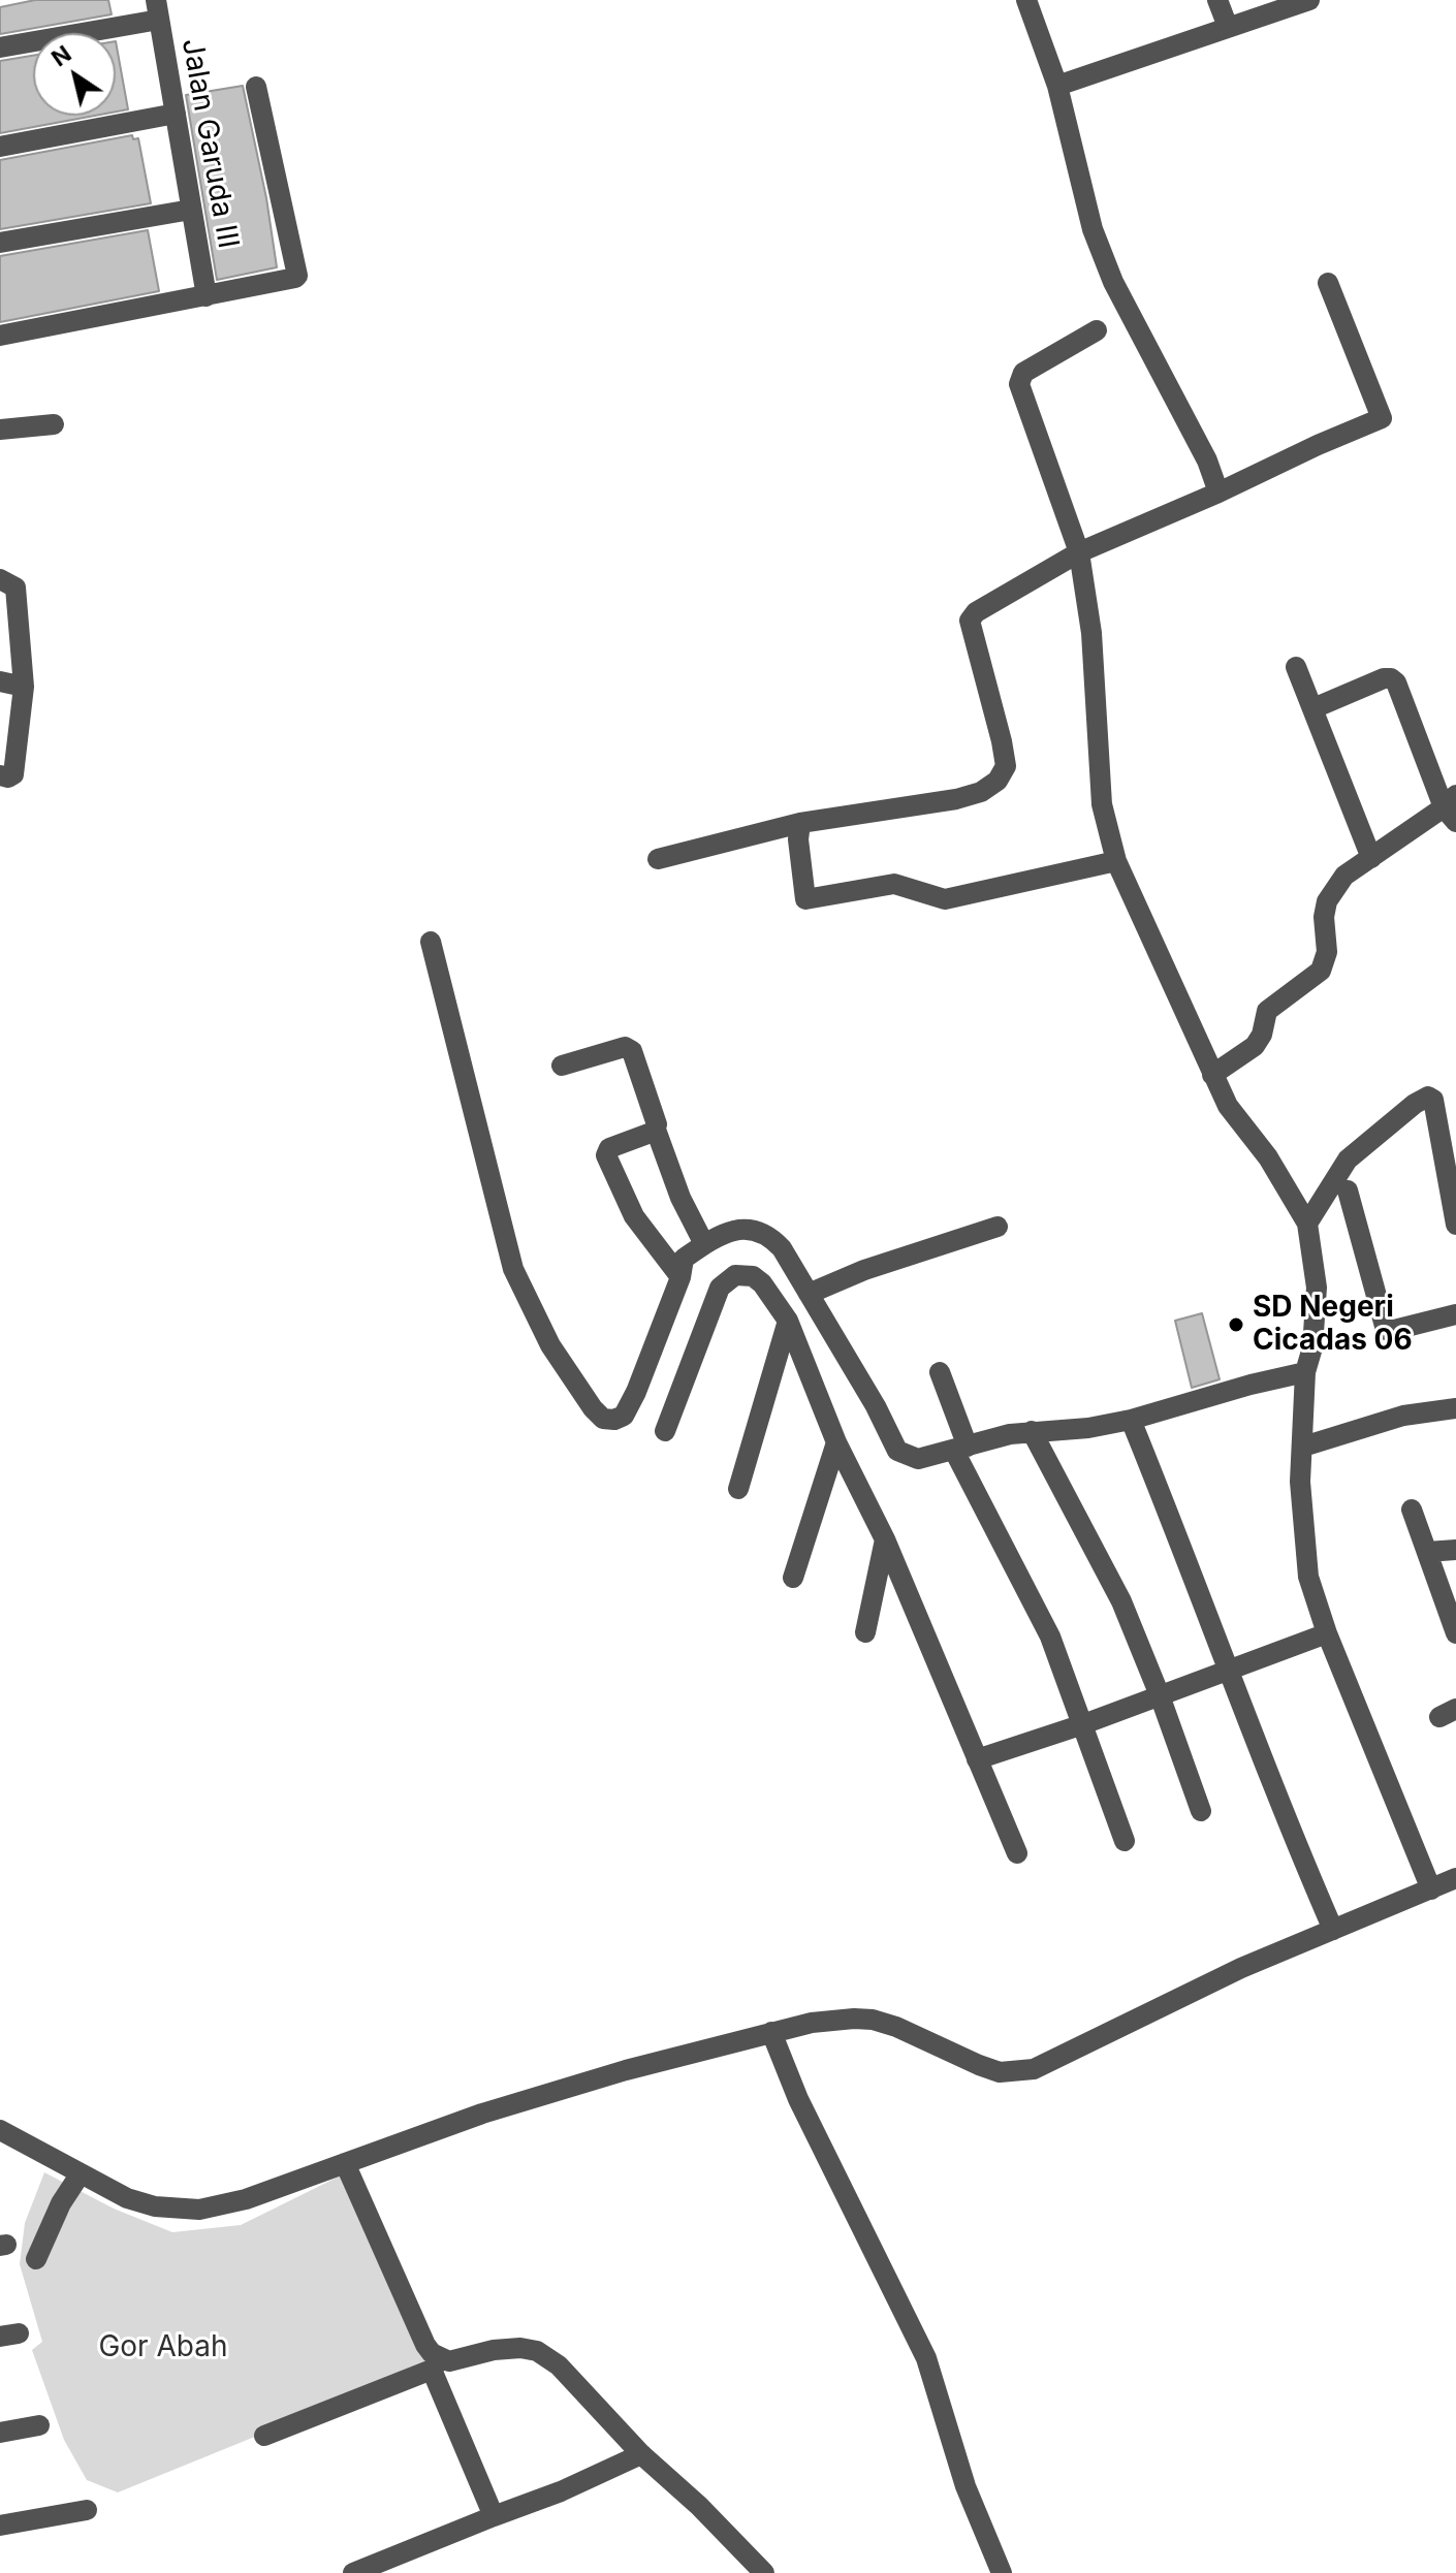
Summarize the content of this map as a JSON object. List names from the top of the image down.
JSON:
{
  "streets": {
    "street": ["Jalan Garuda III"]
  },
  "parks": ["Gor Abah"],
  "places": ["SD Negeri Cicadas 06"],
  "north": "top left"
}
